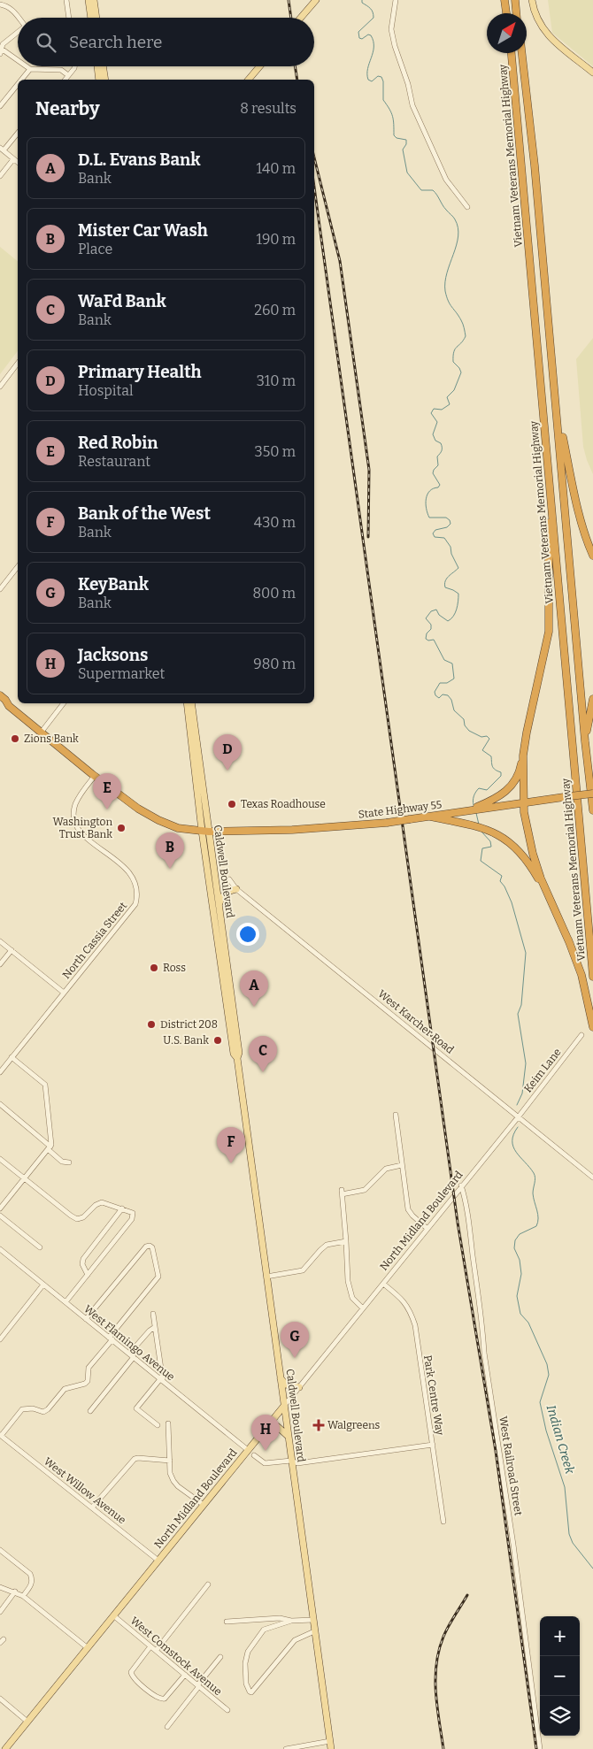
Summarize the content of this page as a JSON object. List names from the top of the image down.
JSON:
{
  "streets": {
    "highway": ["Vietnam Veterans Memorial Highway", "State Highway 55"],
    "main road": ["Caldwell Boulevard", "North Midland Boulevard"],
    "street": [
      "North Cassia Street",
      "West Karcher Road",
      "Keim Lane",
      "West Flamingo Avenue",
      "Park Centre Way",
      "West Railroad Street",
      "West Willow Avenue",
      "West Comstock Avenue"
    ]
  },
  "crossings": [
    ["State Highway 55", "Caldwell Boulevard"],
    ["Caldwell Boulevard", "North Midland Boulevard"],
    ["West Karcher Road", "Keim Lane"],
    ["West Karcher Road", "North Midland Boulevard"],
    ["Keim Lane", "North Midland Boulevard"],
    ["North Midland Boulevard", "West Flamingo Avenue"],
    ["North Midland Boulevard", "Park Centre Way"],
    ["North Midland Boulevard", "West Railroad Street"],
    ["North Midland Boulevard", "West Willow Avenue"],
    ["North Midland Boulevard", "West Comstock Avenue"]
  ],
  "water": ["Indian Creek"],
  "places": {
    "other": [
      "Zions Bank",
      "Texas Roadhouse",
      "Washington Trust Bank",
      "Ross",
      "District 208",
      "U.S. Bank"
    ],
    "health": ["Walgreens"]
  },
  "north": "top right",
  "page": {
    "search": "Search here",
    "heading": ["Nearby", "8 results"],
    "list": [
      {
        "mark": "A",
        "name": "D.L. Evans Bank",
        "note": "Bank",
        "value": "140 m"
      },
      {
        "mark": "B",
        "name": "Mister Car Wash",
        "note": "Place",
        "value": "190 m"
      },
      {
        "mark": "C",
        "name": "WaFd Bank",
        "note": "Bank",
        "value": "260 m"
      },
      {
        "mark": "D",
        "name": "Primary Health",
        "note": "Hospital",
        "value": "310 m"
      },
      {
        "mark": "E",
        "name": "Red Robin",
        "note": "Restaurant",
        "value": "350 m"
      },
      {
        "mark": "F",
        "name": "Bank of the West",
        "note": "Bank",
        "value": "430 m"
      },
      {
        "mark": "G",
        "name": "KeyBank",
        "note": "Bank",
        "value": "800 m"
      },
      {
        "mark": "H",
        "name": "Jacksons",
        "note": "Supermarket",
        "value": "980 m"
      }
    ],
    "pins": [
      "D",
      "E",
      "B",
      "A",
      "C",
      "F",
      "G",
      "H"
    ],
    "map_buttons": ["+", "−"]
  }
}
